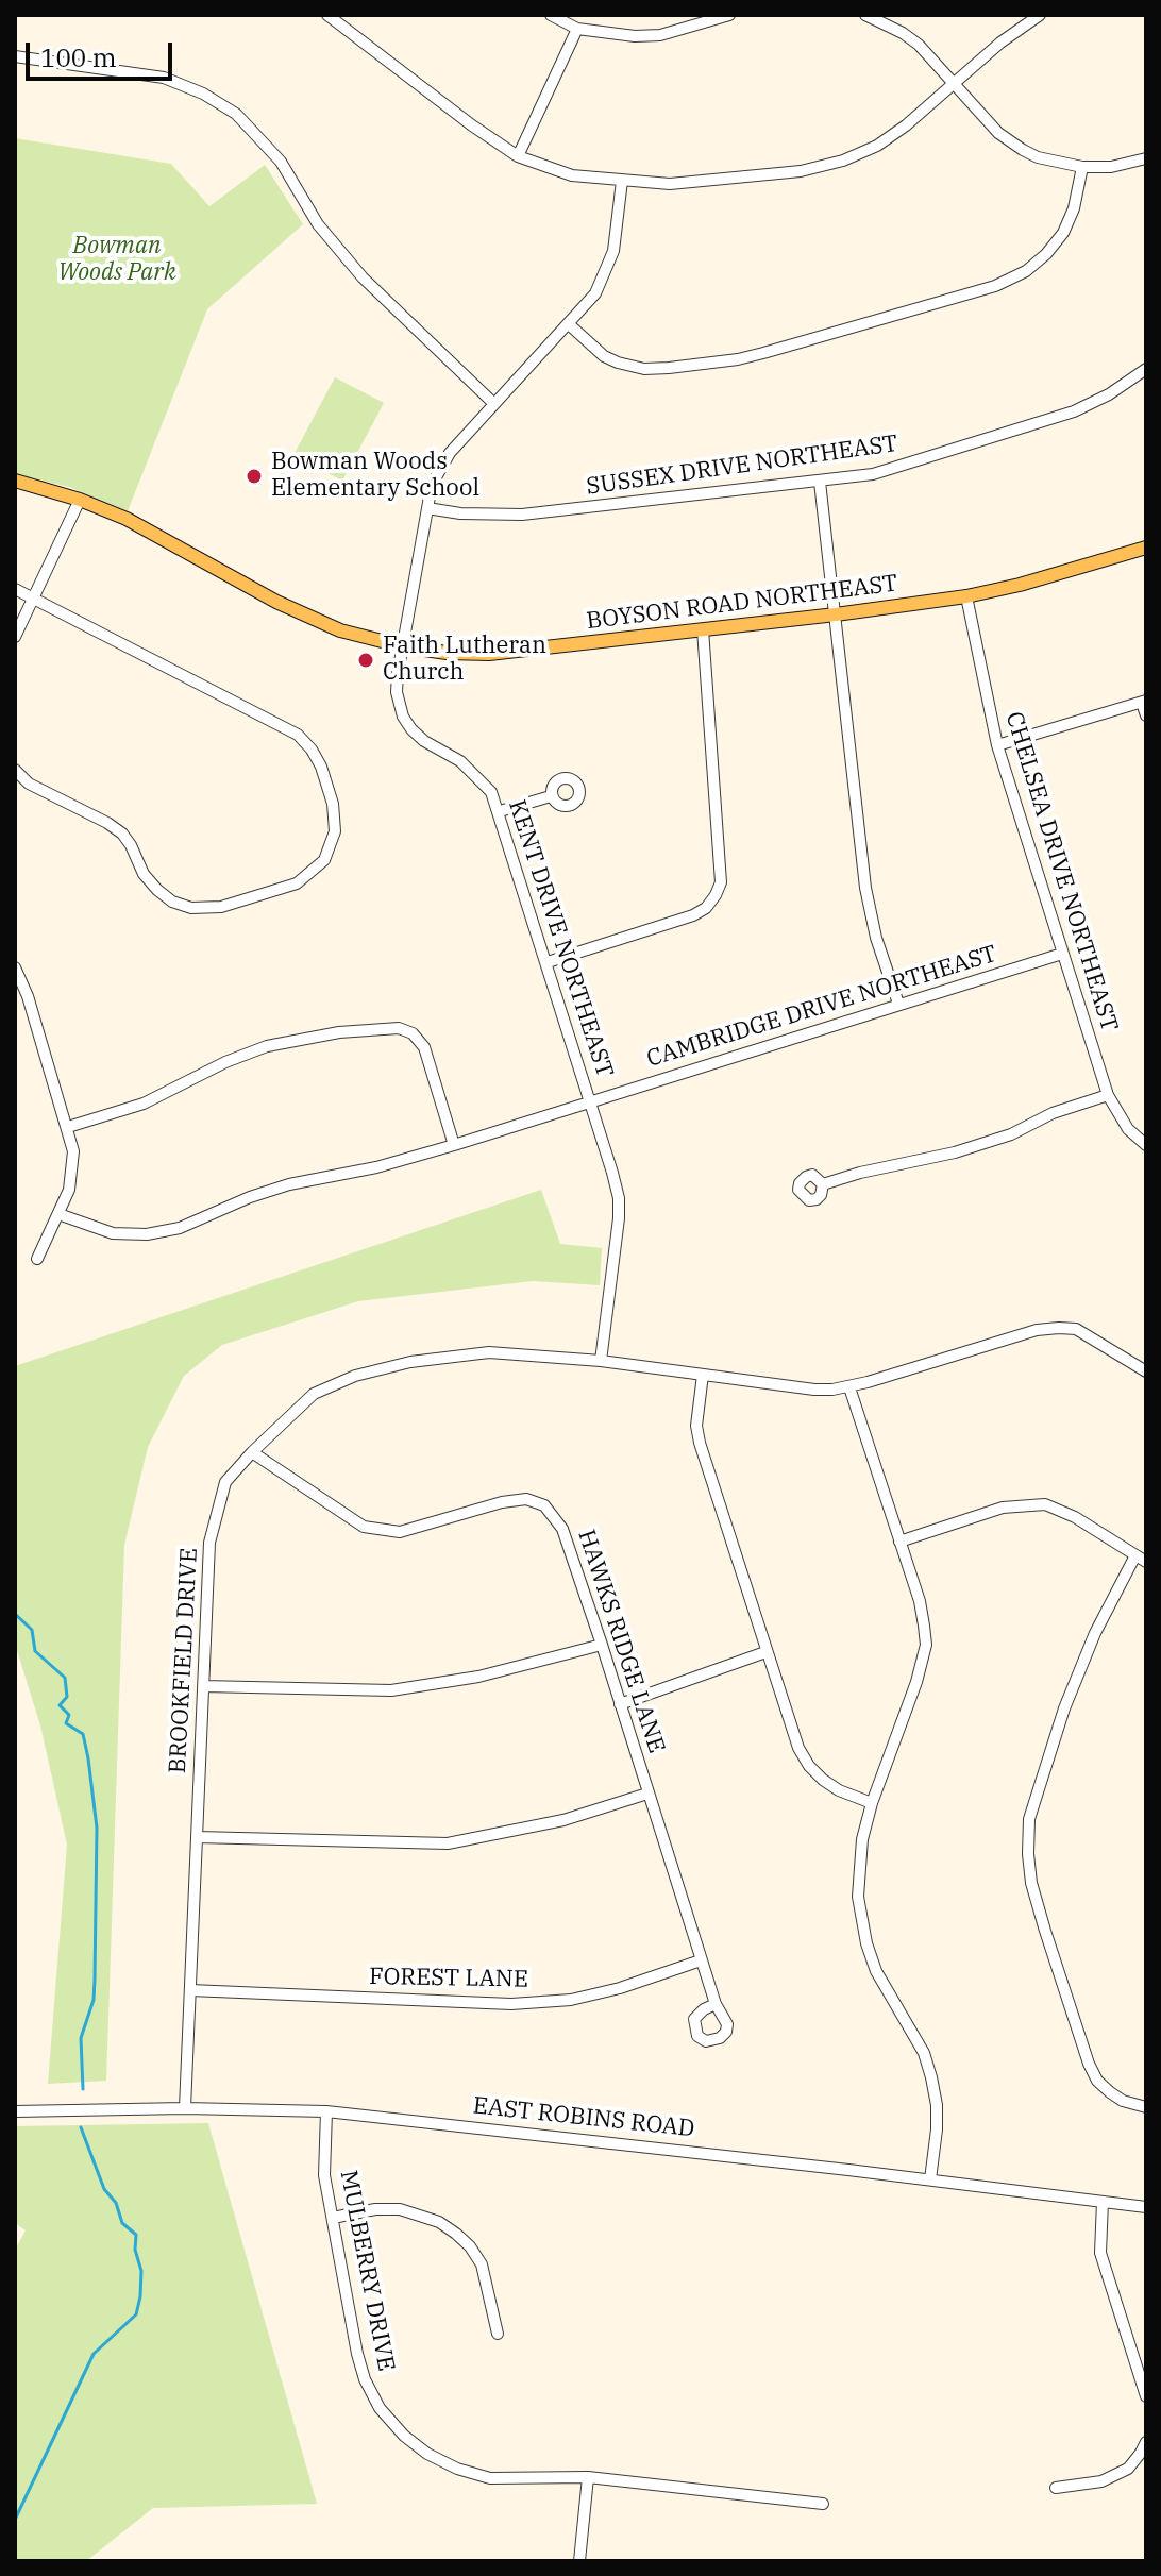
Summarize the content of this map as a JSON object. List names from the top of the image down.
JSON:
{
  "streets": {
    "main road": ["BOYSON ROAD NORTHEAST"],
    "street": [
      "SUSSEX DRIVE NORTHEAST",
      "CHELSEA DRIVE NORTHEAST",
      "KENT DRIVE NORTHEAST",
      "CAMBRIDGE DRIVE NORTHEAST",
      "HAWKS RIDGE LANE",
      "BROOKFIELD DRIVE",
      "FOREST LANE",
      "EAST ROBINS ROAD",
      "MULBERRY DRIVE"
    ]
  },
  "crossings": [
    ["SUSSEX DRIVE NORTHEAST", "KENT DRIVE NORTHEAST"],
    ["BOYSON ROAD NORTHEAST", "CHELSEA DRIVE NORTHEAST"],
    ["BOYSON ROAD NORTHEAST", "KENT DRIVE NORTHEAST"],
    ["CHELSEA DRIVE NORTHEAST", "CAMBRIDGE DRIVE NORTHEAST"],
    ["KENT DRIVE NORTHEAST", "CAMBRIDGE DRIVE NORTHEAST"],
    ["KENT DRIVE NORTHEAST", "BROOKFIELD DRIVE"],
    ["HAWKS RIDGE LANE", "BROOKFIELD DRIVE"],
    ["HAWKS RIDGE LANE", "FOREST LANE"],
    ["BROOKFIELD DRIVE", "FOREST LANE"],
    ["BROOKFIELD DRIVE", "EAST ROBINS ROAD"],
    ["EAST ROBINS ROAD", "MULBERRY DRIVE"]
  ],
  "parks": ["Bowman Woods Park"],
  "places": ["Bowman Woods Elementary School", "Faith Lutheran Church"],
  "scale_bar": "100 m"
}
